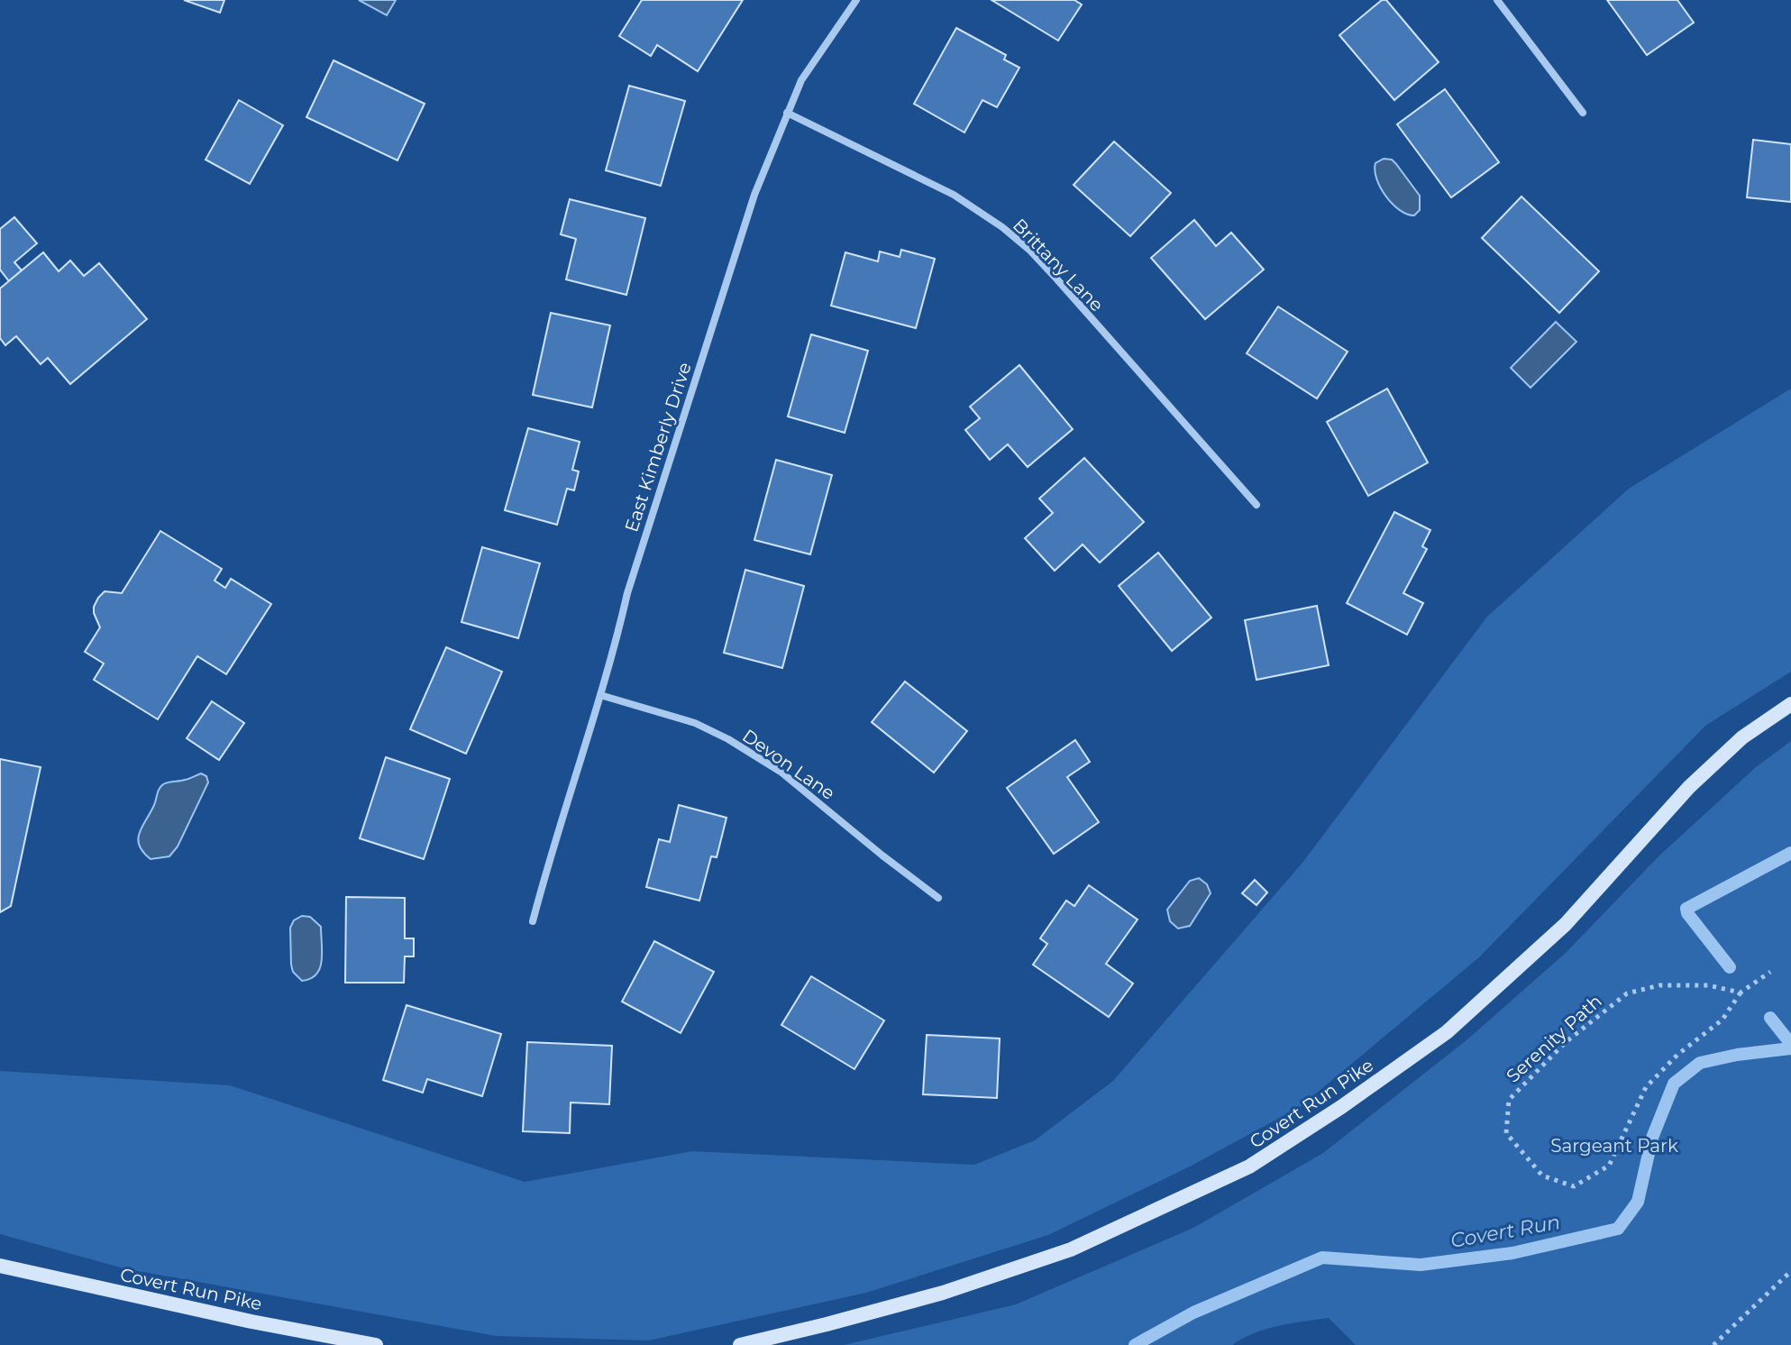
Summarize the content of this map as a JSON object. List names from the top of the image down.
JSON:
{
  "streets": {
    "street": [
      "Brittany Lane",
      "East Kimberly Drive",
      "Devon Lane",
      "Covert Run Pike"
    ],
    "path": ["Serenity Path"]
  },
  "crossings": [
    ["Brittany Lane", "East Kimberly Drive"],
    ["East Kimberly Drive", "Devon Lane"]
  ],
  "water": ["Covert Run"],
  "parks": ["Sargeant Park"]
}
